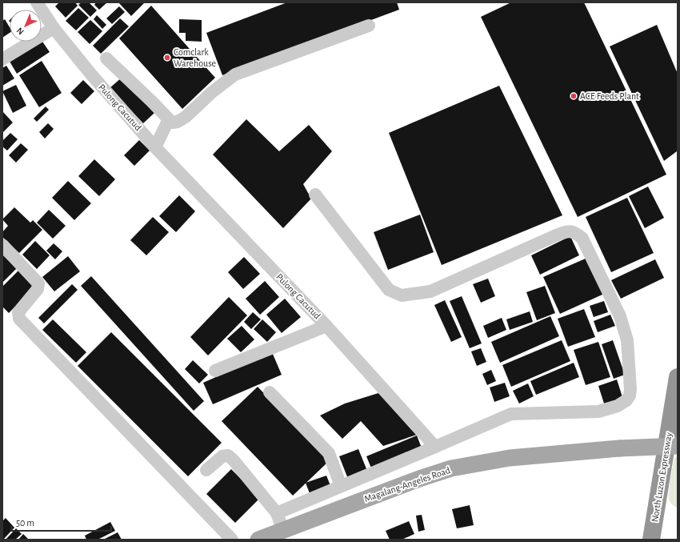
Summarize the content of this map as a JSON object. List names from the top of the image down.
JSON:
{
  "streets": {
    "highway": ["North Luzon Expressway"],
    "main road": ["Magalang-Angeles Road"],
    "street": ["Pulong Cacutud"]
  },
  "places": ["Comclark Warehouse", "ACE Feeds Plant"],
  "scale_bar": "50 m",
  "north": "bottom left"
}
